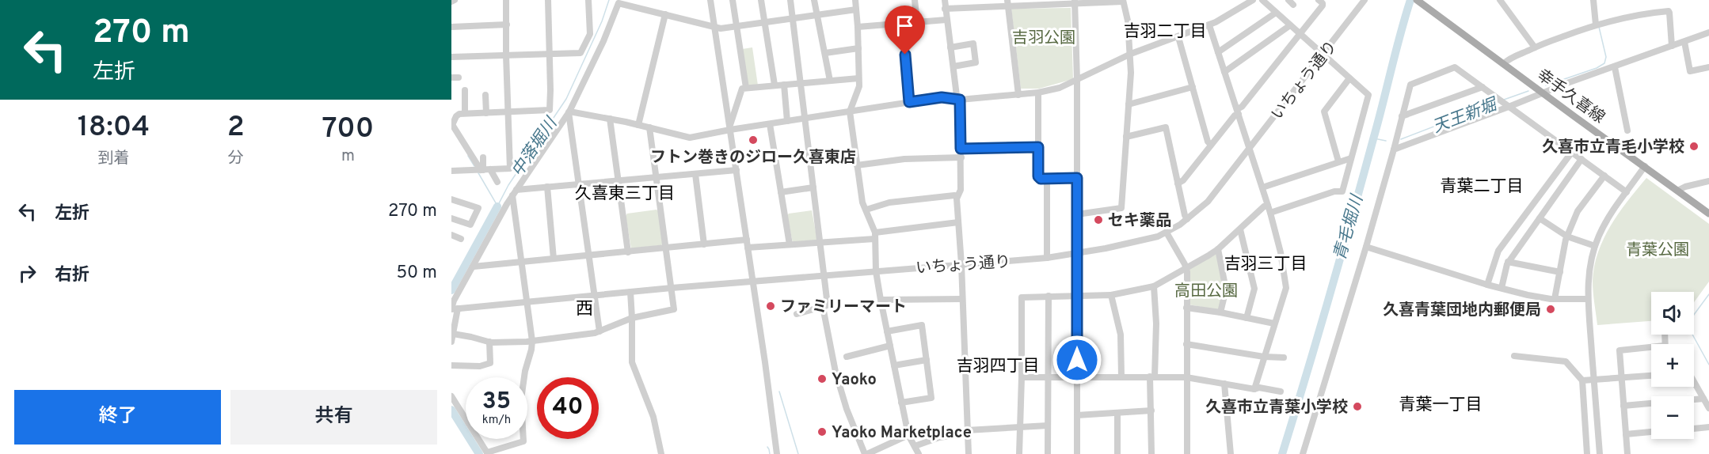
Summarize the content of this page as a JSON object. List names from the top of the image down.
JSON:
{
  "streets": {
    "main road": ["幸手久喜線"],
    "street": ["いちょう通り"]
  },
  "districts": [
    "吉羽二丁目",
    "青葉二丁目",
    "久喜東三丁目",
    "吉羽三丁目",
    "西",
    "吉羽四丁目",
    "青葉一丁目"
  ],
  "water": ["天王新堀", "中落堀川", "青毛堀川"],
  "parks": ["吉羽公園", "青葉公園", "高田公園"],
  "places": [
    "フトン巻きのジロー久喜東店",
    "久喜市立青毛小学校",
    "セキ薬品",
    "ファミリーマート",
    "久喜青葉団地内郵便局",
    "Yaoko",
    "久喜市立青葉小学校",
    "Yaoko Marketplace"
  ],
  "page": {
    "turn": ["270 m", "左折"],
    "eta": [
      "18:04",
      "到着",
      "2",
      "分",
      "700",
      "m"
    ],
    "list": [
      {
        "name": "左折",
        "value": "270 m"
      },
      {
        "name": "右折",
        "value": "50 m"
      }
    ],
    "map_buttons": ["+", "−"],
    "speed": "35 km/h",
    "limit": "40",
    "buttons": ["終了", "共有"]
  }
}
